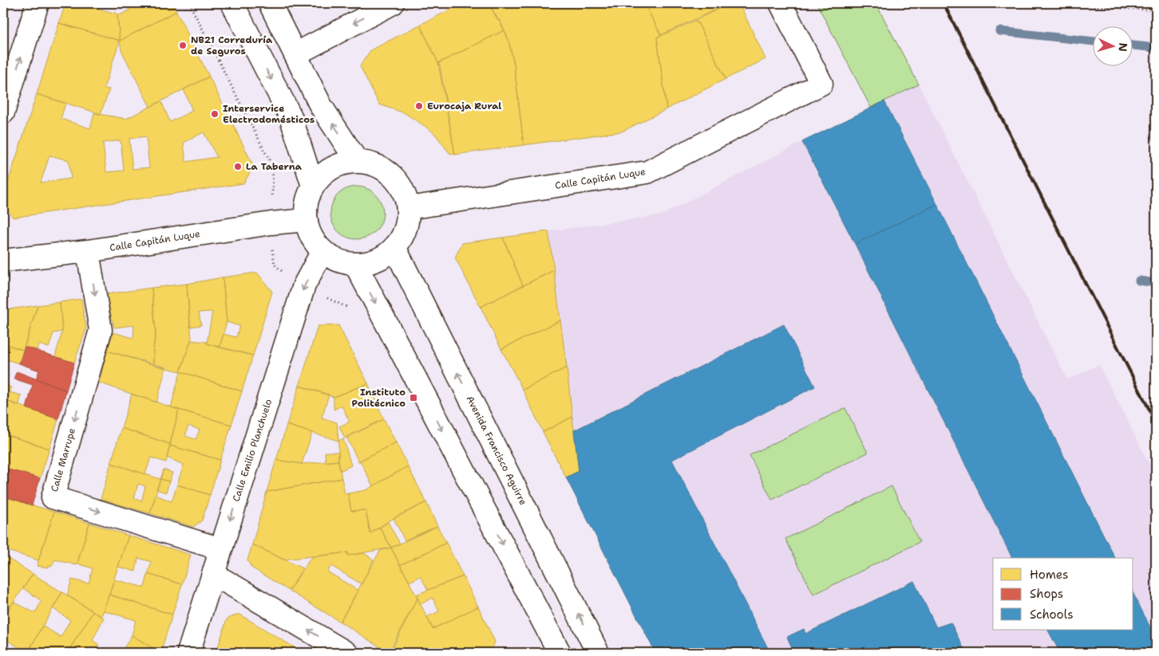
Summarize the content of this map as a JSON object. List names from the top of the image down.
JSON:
{
  "streets": {
    "street": [
      "Calle Capitán Luque",
      "Calle Emilio Planchuelo",
      "Avenida Francisco Aguirre",
      "Calle Marrupe"
    ]
  },
  "crossings": [
    ["Calle Capitán Luque", "Calle Emilio Planchuelo"],
    ["Calle Capitán Luque", "Avenida Francisco Aguirre"],
    ["Calle Capitán Luque", "Calle Marrupe"],
    ["Calle Emilio Planchuelo", "Avenida Francisco Aguirre"],
    ["Calle Emilio Planchuelo", "Calle Marrupe"]
  ],
  "one_way": ["Calle Emilio Planchuelo"],
  "places": {
    "other": [
      "NB21 Correduría de Seguros",
      "Eurocaja Rural",
      "Interservice Electrodomésticos",
      "La Taberna"
    ],
    "transit": ["Instituto Politécnico"]
  },
  "legend": ["Homes", "Shops", "Schools"],
  "north": "right"
}
